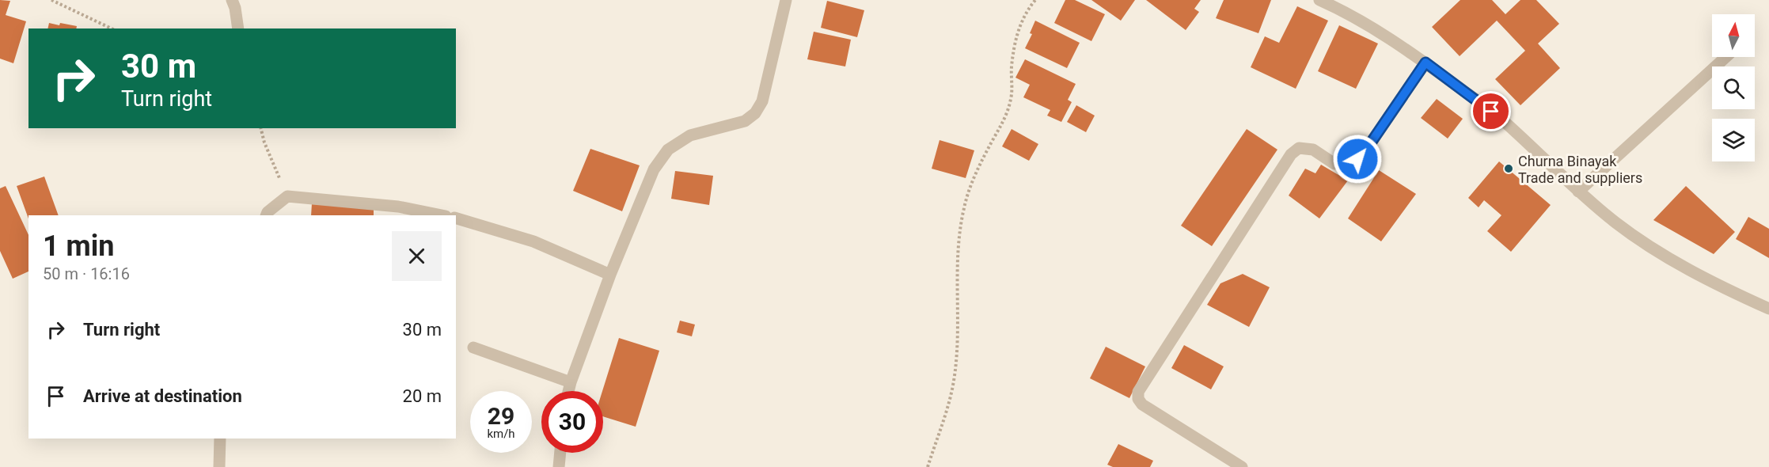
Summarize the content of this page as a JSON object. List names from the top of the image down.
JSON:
{
  "places": ["Churna Binayak Trade and suppliers"],
  "north": "top",
  "page": {
    "turn": ["30 m", "Turn right"],
    "heading": ["1 min", "50 m · 16:16"],
    "list": [
      {
        "name": "Turn right",
        "value": "30 m"
      },
      {
        "name": "Arrive at destination",
        "value": "20 m"
      }
    ],
    "speed": "29 km/h",
    "limit": "30"
  }
}
